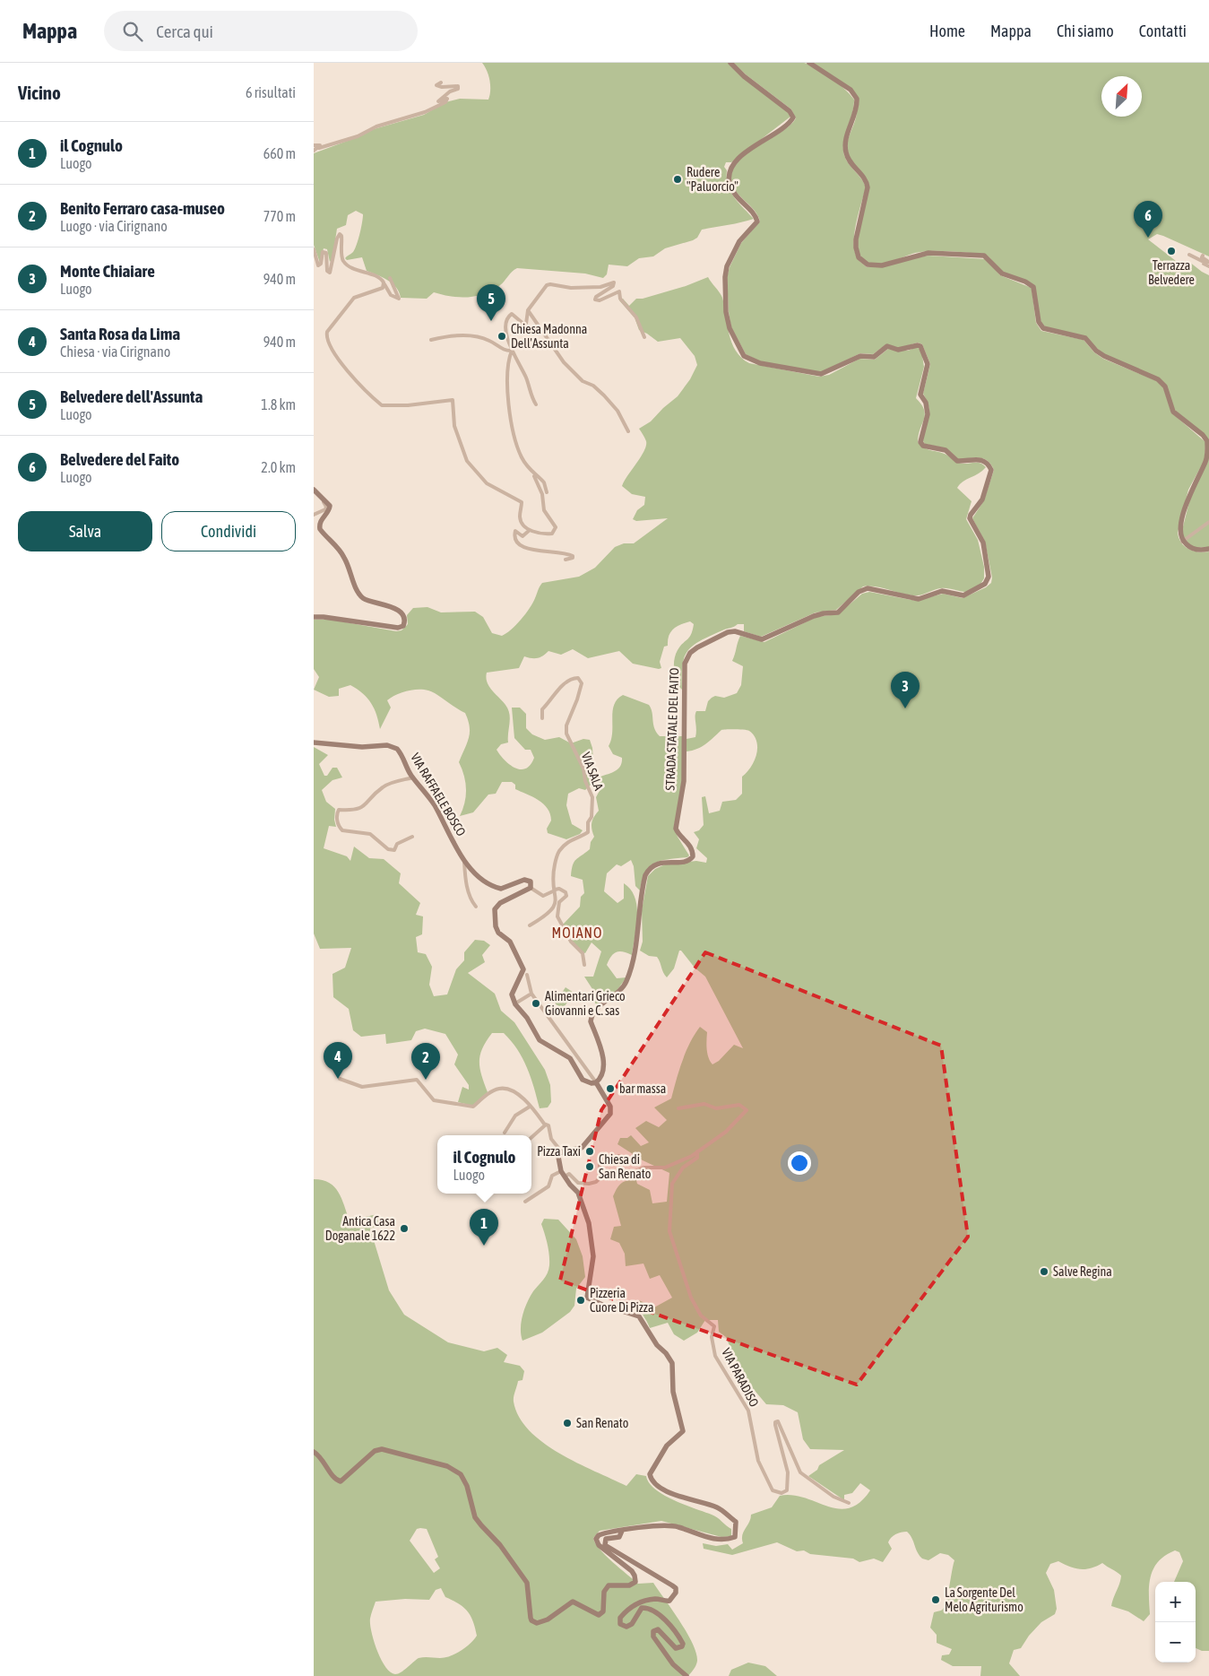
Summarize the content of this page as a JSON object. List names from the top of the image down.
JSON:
{
  "streets": {
    "street": [
      "STRADA STATALE DEL FAITO",
      "VIA SALA",
      "VIA RAFFAELE BOSCO",
      "VIA PARADISO"
    ]
  },
  "districts": ["MOIANO"],
  "places": [
    "Rudere \"Paluorcio\"",
    "Terrazza Belvedere",
    "Chiesa Madonna Dell'Assunta",
    "Alimentari Grieco Giovanni e C. sas",
    "bar massa",
    "Pizza Taxi",
    "Chiesa di San Renato",
    "Antica Casa Doganale 1622",
    "Salve Regina",
    "Pizzeria Cuore Di Pizza",
    "San Renato",
    "La Sorgente Del Melo Agriturismo"
  ],
  "north": "top right",
  "page": {
    "header": "Mappa",
    "search": "Cerca qui",
    "nav": [
      "Home",
      "Mappa",
      "Chi siamo",
      "Contatti"
    ],
    "heading": ["Vicino", "6 risultati"],
    "list": [
      {
        "mark": "1",
        "name": "il Cognulo",
        "note": "Luogo",
        "value": "660 m"
      },
      {
        "mark": "2",
        "name": "Benito Ferraro casa-museo",
        "note": "Luogo · via Cirignano",
        "value": "770 m"
      },
      {
        "mark": "3",
        "name": "Monte Chiaiare",
        "note": "Luogo",
        "value": "940 m"
      },
      {
        "mark": "4",
        "name": "Santa Rosa da Lima",
        "note": "Chiesa · via Cirignano",
        "value": "940 m"
      },
      {
        "mark": "5",
        "name": "Belvedere dell'Assunta",
        "note": "Luogo",
        "value": "1.8 km"
      },
      {
        "mark": "6",
        "name": "Belvedere del Faito",
        "note": "Luogo",
        "value": "2.0 km"
      }
    ],
    "pins": [
      "6",
      "5",
      "3",
      "4",
      "2",
      "1"
    ],
    "buttons": ["Salva", "Condividi"],
    "popup": ["il Cognulo", "Luogo"],
    "map_buttons": ["+", "−"]
  }
}
